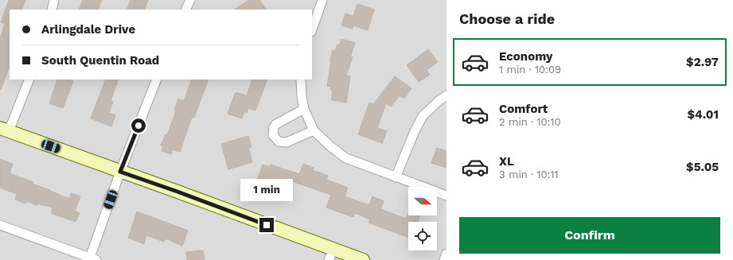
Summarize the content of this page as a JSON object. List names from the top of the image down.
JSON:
{
  "north": "right",
  "page": {
    "heading": "Choose a ride",
    "banner": ["Arlingdale Drive", "South Quentin Road"],
    "list": [
      {
        "name": "Economy",
        "note": "1 min · 10:09",
        "value": "$2.97"
      },
      {
        "name": "Comfort",
        "note": "2 min · 10:10",
        "value": "$4.01"
      },
      {
        "name": "XL",
        "note": "3 min · 10:11",
        "value": "$5.05"
      }
    ],
    "bubble": "1 min",
    "buttons": "Confirm"
  }
}
